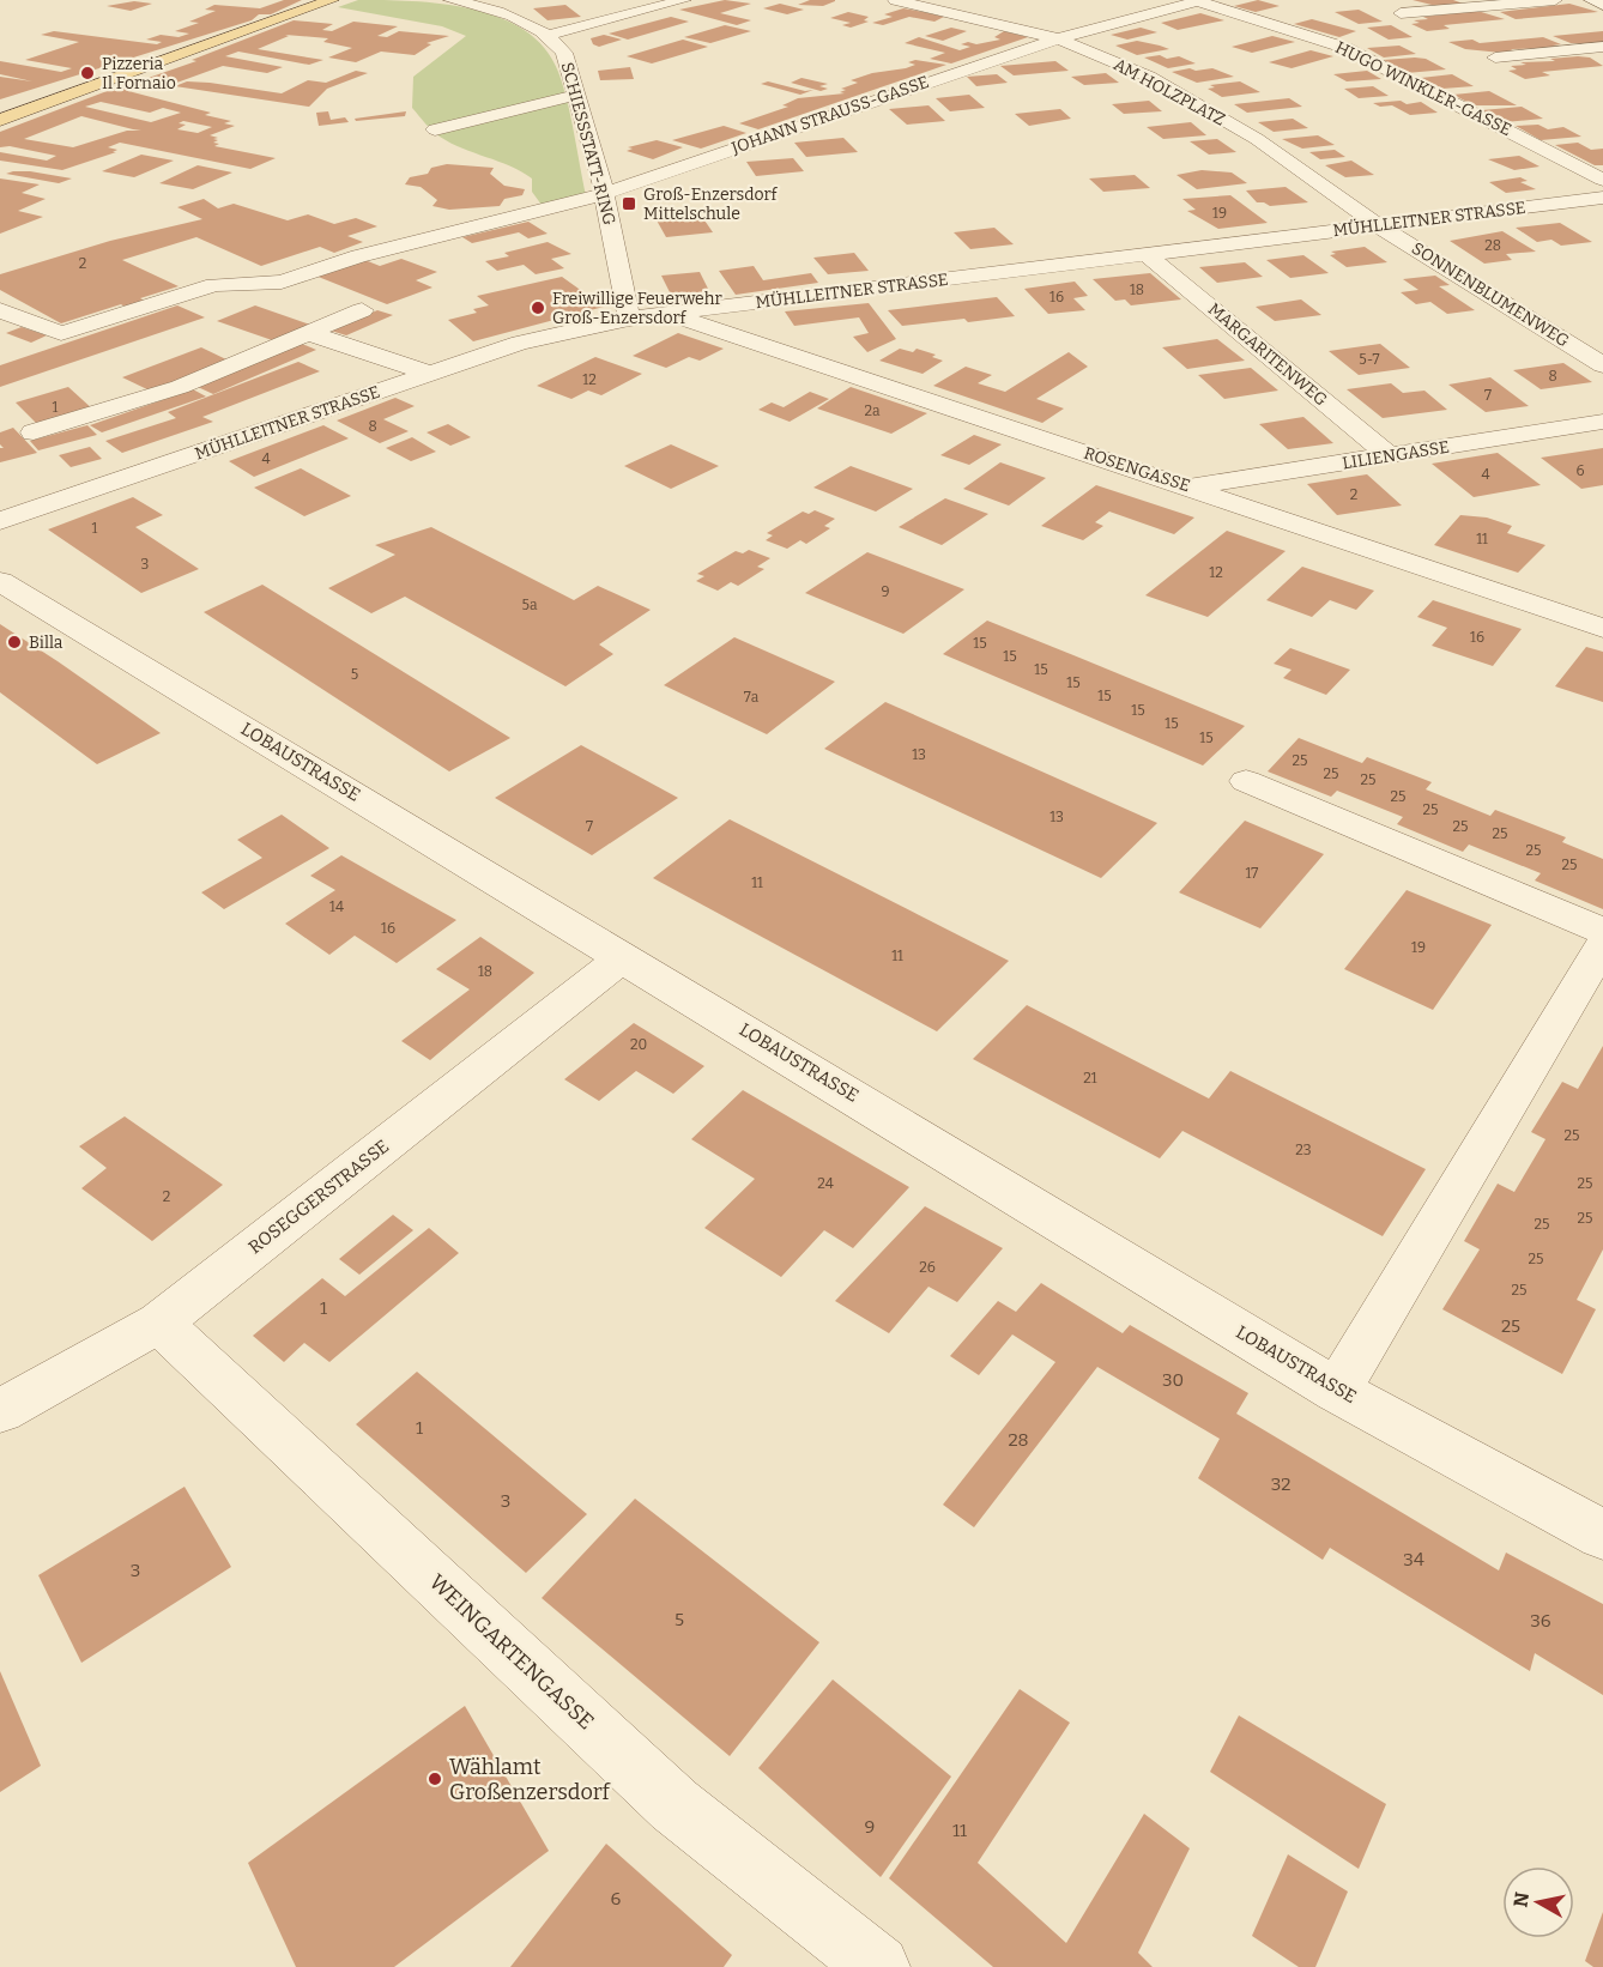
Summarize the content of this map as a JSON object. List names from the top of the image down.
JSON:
{
  "streets": {
    "street": [
      "HUGO WINKLER-GASSE",
      "AM HOLZPLATZ",
      "JOHANN STRAUSS-GASSE",
      "SCHIESSSTATT-RING",
      "MÜHLLEITNER STRASSE",
      "SONNENBLUMENWEG",
      "MARGARITENWEG",
      "LILIENGASSE",
      "ROSENGASSE",
      "LOBAUSTRASSE",
      "ROSEGGERSTRASSE",
      "WEINGARTENGASSE"
    ]
  },
  "crossings": [
    ["HUGO WINKLER-GASSE", "JOHANN STRAUSS-GASSE"],
    ["AM HOLZPLATZ", "JOHANN STRAUSS-GASSE"],
    ["AM HOLZPLATZ", "MÜHLLEITNER STRASSE"],
    ["AM HOLZPLATZ", "SONNENBLUMENWEG"],
    ["JOHANN STRAUSS-GASSE", "SCHIESSSTATT-RING"],
    ["SCHIESSSTATT-RING", "MÜHLLEITNER STRASSE"],
    ["MÜHLLEITNER STRASSE", "SONNENBLUMENWEG"],
    ["MÜHLLEITNER STRASSE", "MARGARITENWEG"],
    ["MÜHLLEITNER STRASSE", "ROSENGASSE"],
    ["MARGARITENWEG", "LILIENGASSE"],
    ["LILIENGASSE", "ROSENGASSE"],
    ["LOBAUSTRASSE", "ROSEGGERSTRASSE"],
    ["ROSEGGERSTRASSE", "WEINGARTENGASSE"]
  ],
  "places": {
    "other": [
      "Pizzeria Il Fornaio",
      "Freiwillige Feuerwehr Groß-Enzersdorf",
      "Billa",
      "Wählamt Großenzersdorf"
    ],
    "transit": ["Groß-Enzersdorf Mittelschule"]
  },
  "house_numbers": [
    "19",
    "28",
    "2",
    "18",
    "16",
    "5-7",
    "8",
    "12",
    "7",
    "1",
    "2a",
    "8",
    "4",
    "6",
    "4",
    "2",
    "1",
    "11",
    "3",
    "12",
    "9",
    "5a",
    "16",
    "15",
    "15",
    "15",
    "5",
    "15",
    "15",
    "7a",
    "15",
    "15",
    "15",
    "13",
    "25",
    "25",
    "25",
    "25",
    "25",
    "13",
    "7",
    "25",
    "25",
    "25",
    "25",
    "17",
    "11",
    "14",
    "16",
    "19",
    "11",
    "18",
    "20",
    "21",
    "25",
    "23",
    "24",
    "25",
    "2",
    "25",
    "25",
    "25",
    "26",
    "25",
    "1",
    "25",
    "30",
    "1",
    "28",
    "32",
    "3",
    "34",
    "3",
    "5",
    "36",
    "9",
    "11",
    "6"
  ],
  "north": "left"
}
